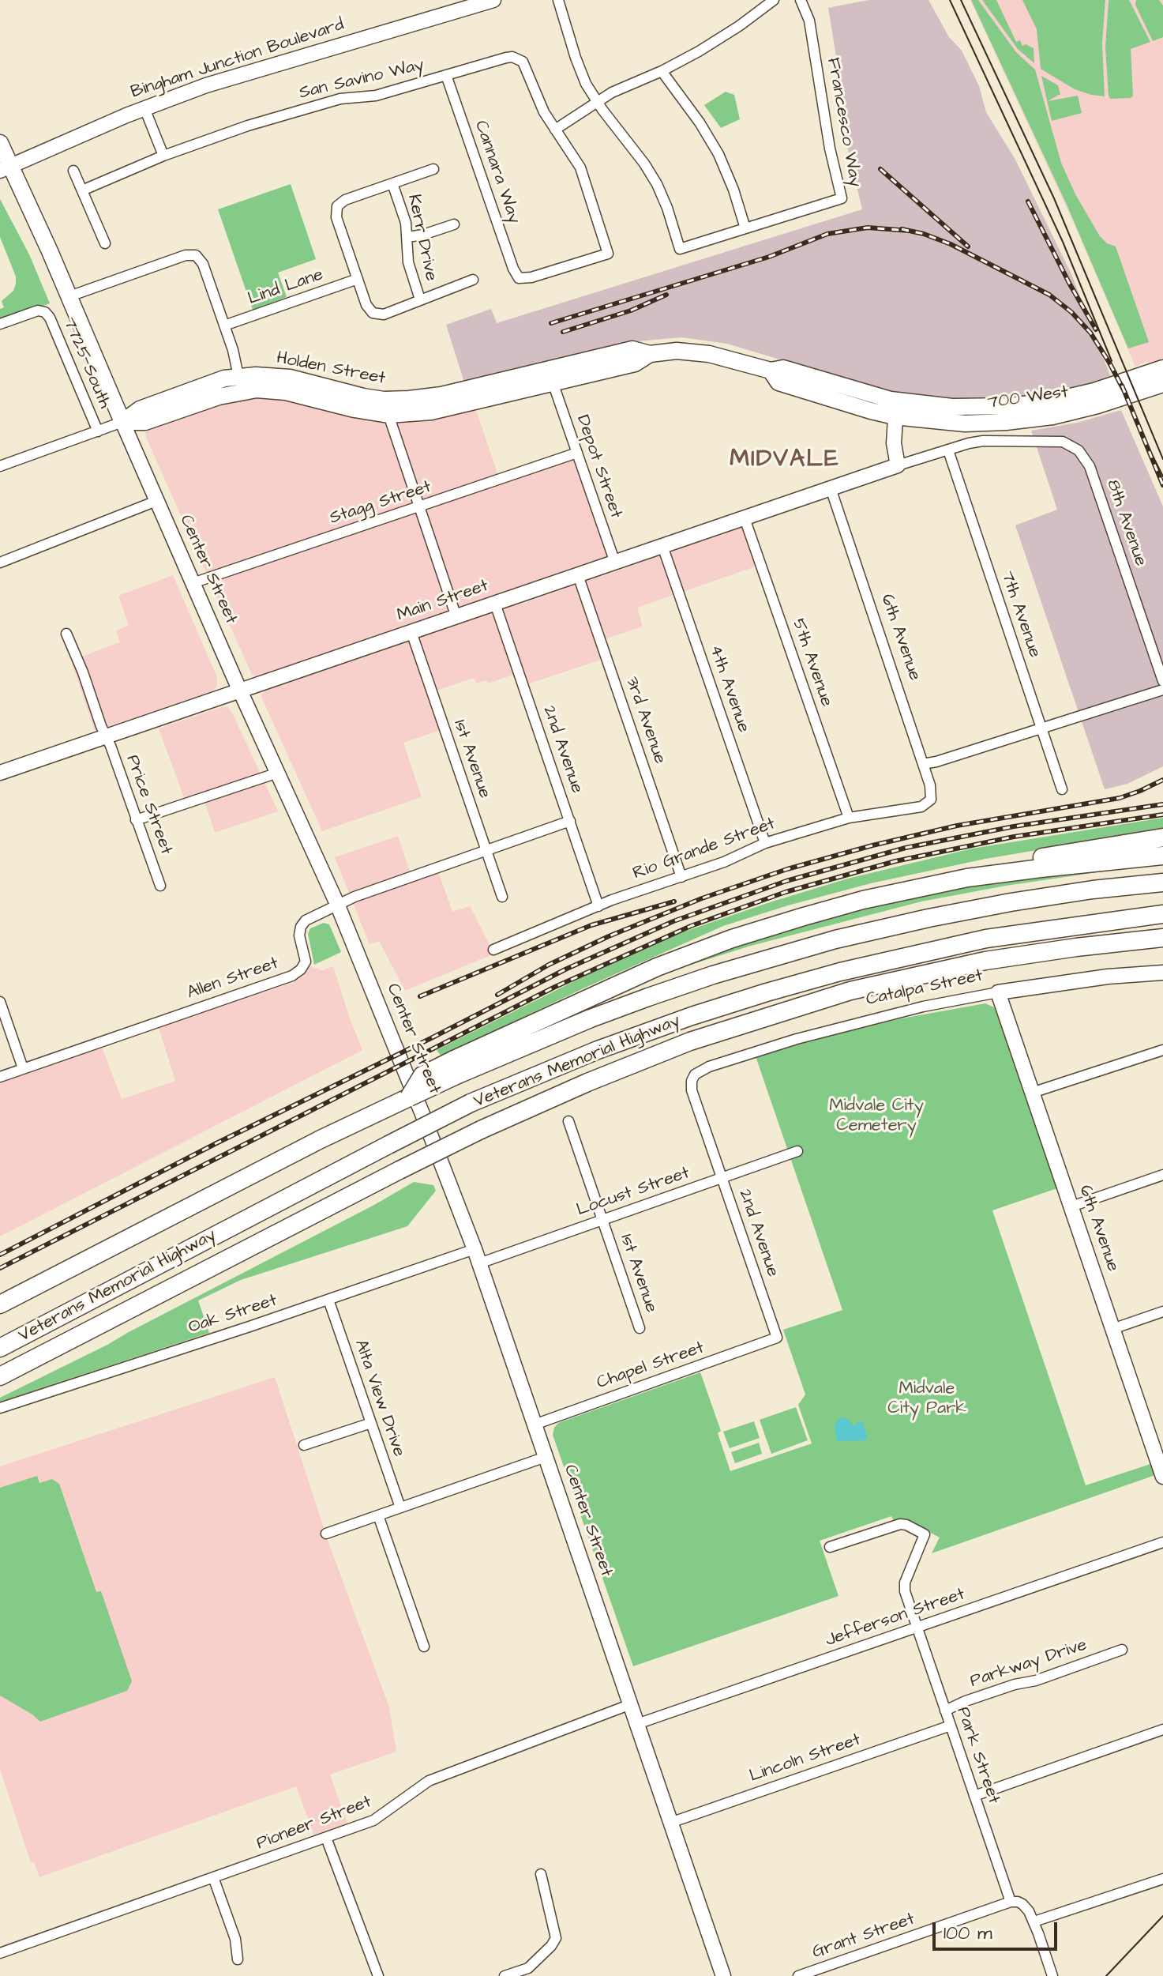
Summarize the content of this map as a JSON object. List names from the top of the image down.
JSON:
{
  "streets": {
    "highway": ["Veterans Memorial Highway"],
    "main road": [
      "Bingham Junction Boulevard",
      "Holden Street",
      "700 West",
      "Center Street",
      "Main Street",
      "6th Avenue",
      "Catalpa Street"
    ],
    "street": [
      "San Savino Way",
      "Francesco Way",
      "Cannara Way",
      "Kerr Drive",
      "Lind Lane",
      "7725 South",
      "Depot Street",
      "Stagg Street",
      "8th Avenue",
      "7th Avenue",
      "5th Avenue",
      "4th Avenue",
      "3rd Avenue",
      "2nd Avenue",
      "1st Avenue",
      "Price Street",
      "Rio Grande Street",
      "Allen Street",
      "Locust Street",
      "Oak Street",
      "Chapel Street",
      "Alta View Drive",
      "Jefferson Street",
      "Parkway Drive",
      "Park Street",
      "Lincoln Street",
      "Pioneer Street",
      "Grant Street"
    ]
  },
  "crossings": [
    ["Bingham Junction Boulevard", "Center Street"],
    ["San Savino Way", "Cannara Way"],
    ["7725 South", "Holden Street"],
    ["Holden Street", "700 West"],
    ["Holden Street", "Depot Street"],
    ["Holden Street", "Center Street"],
    ["Depot Street", "Stagg Street"],
    ["Depot Street", "Main Street"],
    ["Stagg Street", "Center Street"],
    ["8th Avenue", "Main Street"],
    ["Center Street", "Main Street"],
    ["Center Street", "Allen Street"],
    ["Center Street", "Locust Street"],
    ["Center Street", "Oak Street"],
    ["Center Street", "Chapel Street"],
    ["Center Street", "Jefferson Street"],
    ["Center Street", "Lincoln Street"],
    ["Center Street", "Pioneer Street"],
    ["Main Street", "7th Avenue"],
    ["Main Street", "6th Avenue"],
    ["Main Street", "5th Avenue"],
    ["Main Street", "4th Avenue"],
    ["Main Street", "3rd Avenue"],
    ["Main Street", "2nd Avenue"],
    ["Main Street", "1st Avenue"],
    ["Main Street", "Price Street"],
    ["6th Avenue", "Rio Grande Street"],
    ["6th Avenue", "Catalpa Street"],
    ["5th Avenue", "Rio Grande Street"],
    ["4th Avenue", "Rio Grande Street"],
    ["3rd Avenue", "Rio Grande Street"],
    ["2nd Avenue", "Rio Grande Street"],
    ["2nd Avenue", "Allen Street"],
    ["2nd Avenue", "Catalpa Street"],
    ["2nd Avenue", "Locust Street"],
    ["2nd Avenue", "Chapel Street"],
    ["1st Avenue", "Allen Street"],
    ["1st Avenue", "Locust Street"],
    ["Locust Street", "Oak Street"],
    ["Oak Street", "Alta View Drive"],
    ["Jefferson Street", "Park Street"],
    ["Parkway Drive", "Park Street"],
    ["Park Street", "Lincoln Street"],
    ["Park Street", "Grant Street"]
  ],
  "districts": ["MIDVALE"],
  "parks": ["Midvale City Cemetery", "Midvale City Park"],
  "scale_bar": "100 m"
}
